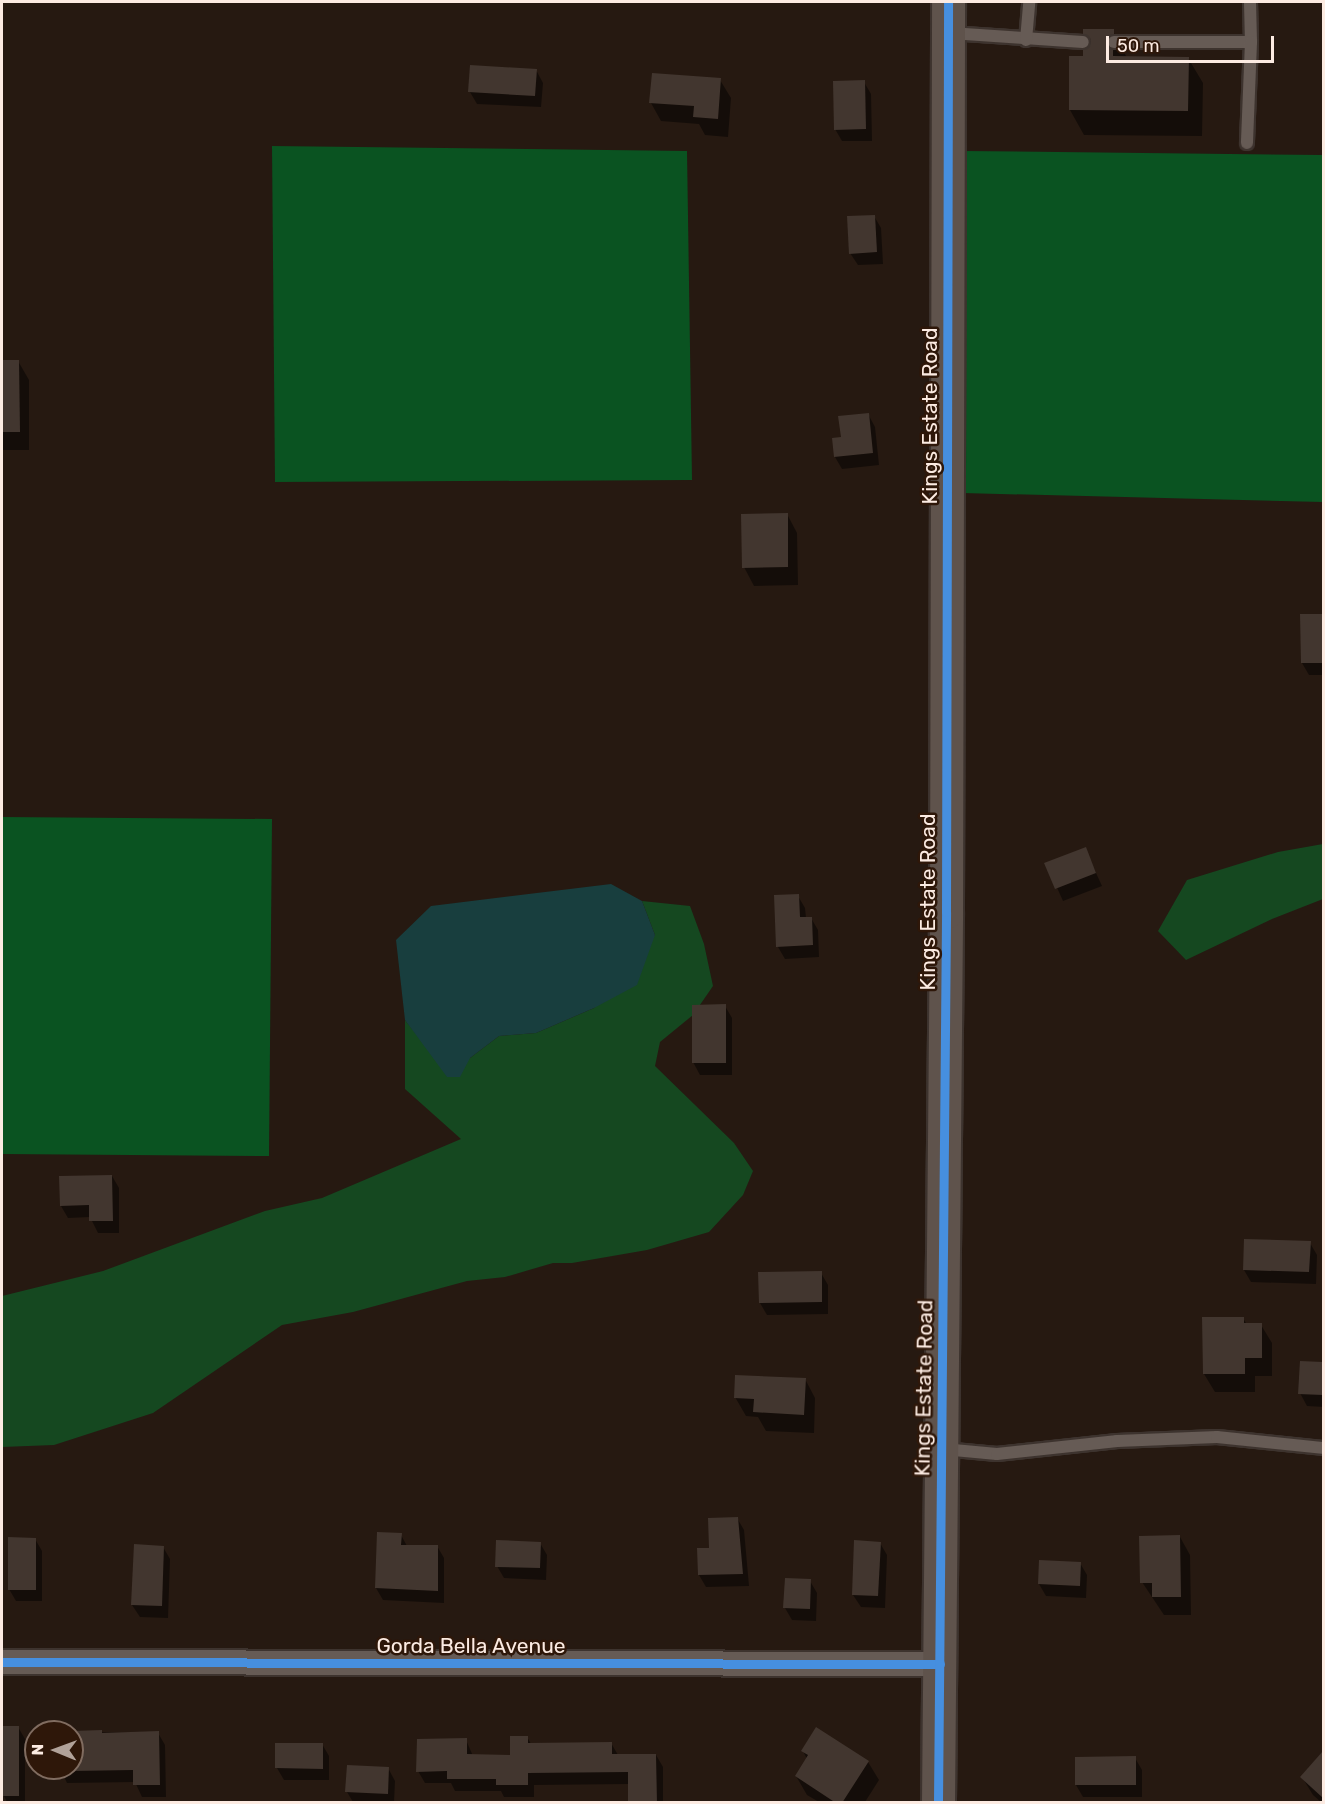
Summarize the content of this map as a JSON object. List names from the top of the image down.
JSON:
{
  "streets": {
    "street": ["Kings Estate Road", "Gorda Bella Avenue"]
  },
  "crossings": [
    ["Kings Estate Road", "Gorda Bella Avenue"]
  ],
  "scale_bar": "50 m",
  "north": "left"
}
